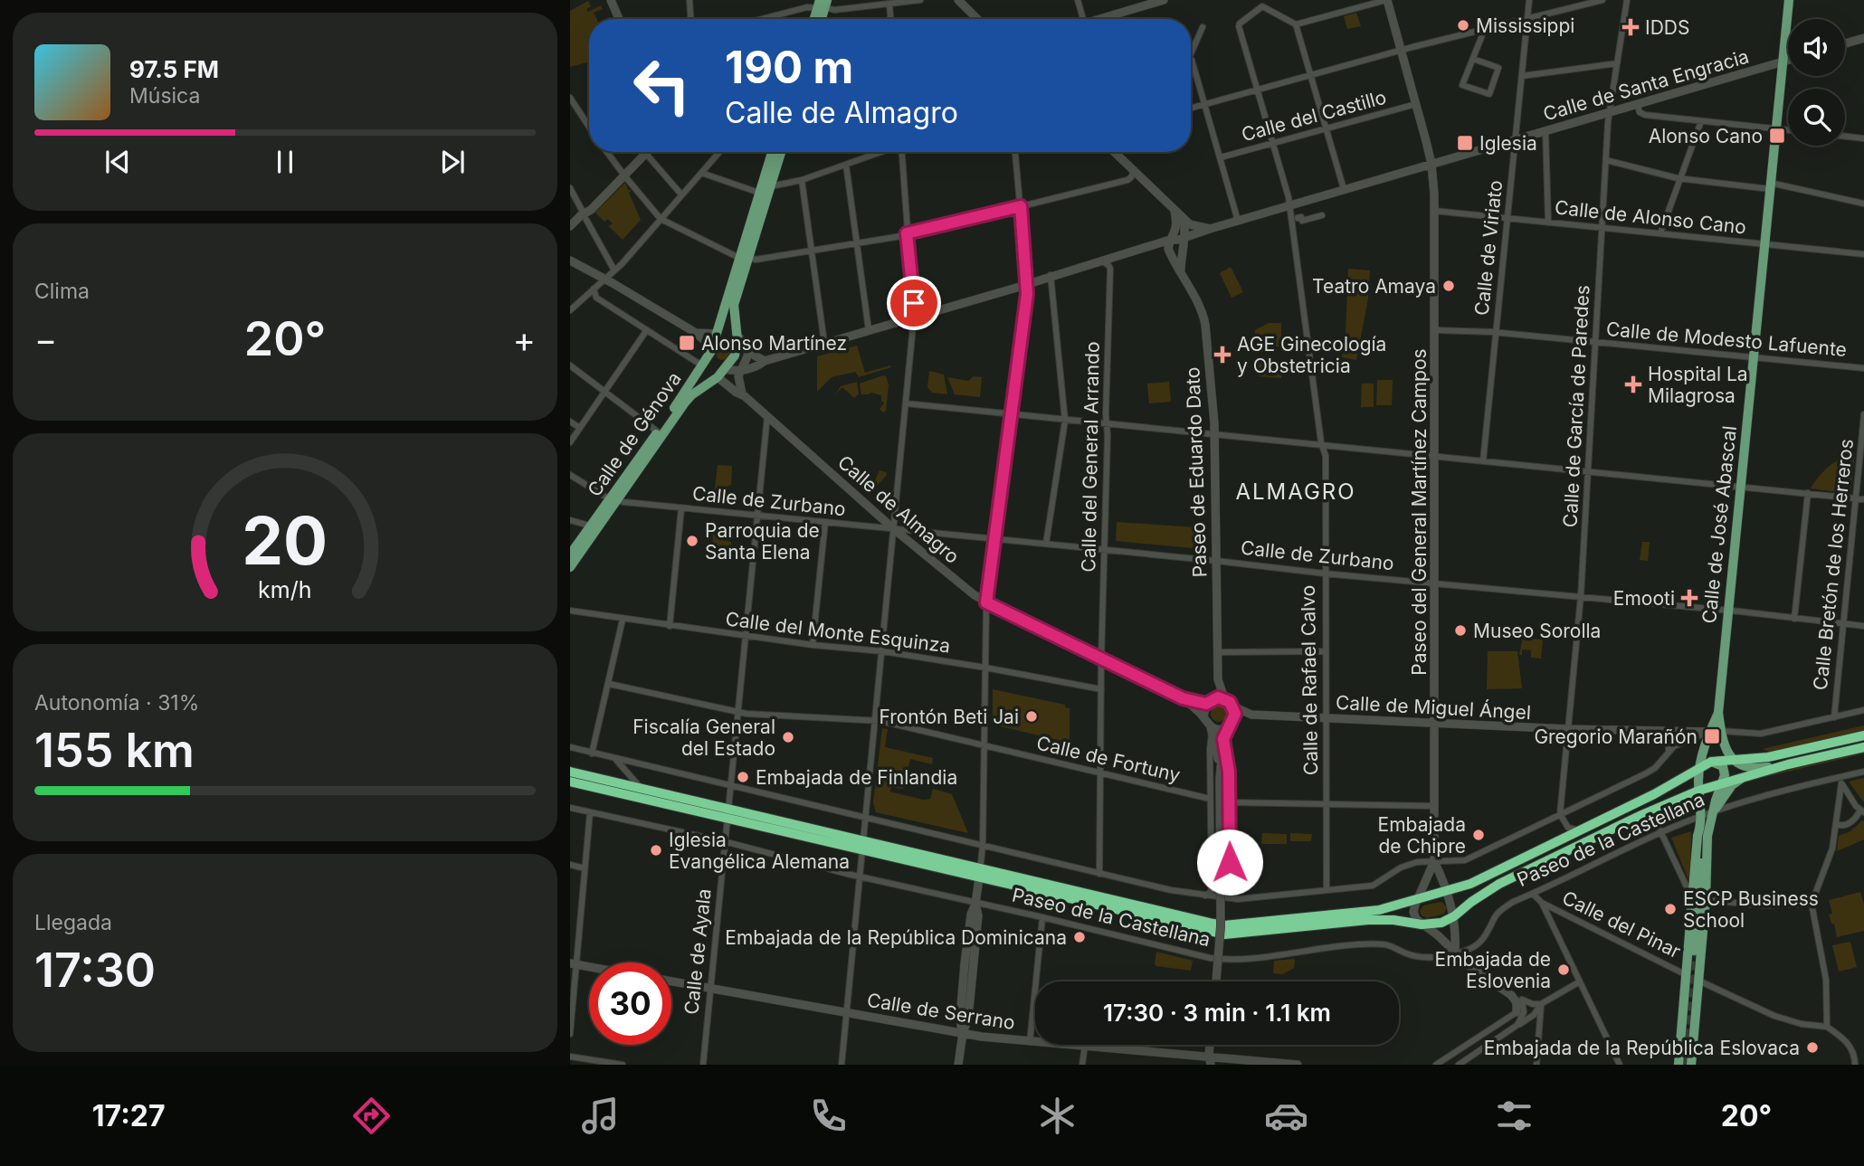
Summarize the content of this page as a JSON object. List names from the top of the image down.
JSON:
{
  "streets": {
    "highway": ["Paseo de la Castellana"],
    "main road": ["Calle de Génova", "Calle de José Abascal"],
    "street": [
      "Calle de Santa Engracia",
      "Calle del Castillo",
      "Calle de Alonso Cano",
      "Calle de Viriato",
      "Calle de Modesto Lafuente",
      "Calle de García de Paredes",
      "Calle del General Arrando",
      "Paseo de Eduardo Dato",
      "Calle de Zurbano",
      "Calle de Almagro",
      "Paseo del General Martínez Campos",
      "Calle Bretón de los Herreros",
      "Calle del Monte Esquinza",
      "Calle de Rafael Calvo",
      "Calle de Miguel Ángel",
      "Calle de Fortuny",
      "Calle del Pinar",
      "Calle de Ayala",
      "Calle de Serrano"
    ]
  },
  "crossings": [
    ["Calle de Santa Engracia", "Calle de Viriato"],
    ["Calle de Santa Engracia", "Calle de García de Paredes"],
    ["Calle de Santa Engracia", "Calle del General Arrando"],
    ["Calle de Santa Engracia", "Paseo de Eduardo Dato"],
    ["Calle de Santa Engracia", "Paseo del General Martínez Campos"],
    ["Calle de Santa Engracia", "Calle de José Abascal"],
    ["Calle de Santa Engracia", "Calle de Rafael Calvo"],
    ["Calle del Castillo", "Paseo del General Martínez Campos"],
    ["Calle del Castillo", "Calle de Rafael Calvo"],
    ["Calle de Alonso Cano", "Calle de Viriato"],
    ["Calle de Alonso Cano", "Calle de García de Paredes"],
    ["Calle de Alonso Cano", "Paseo del General Martínez Campos"],
    ["Calle de Alonso Cano", "Calle de José Abascal"],
    ["Calle de Viriato", "Calle de Modesto Lafuente"],
    ["Calle de Modesto Lafuente", "Calle de García de Paredes"],
    ["Calle de Modesto Lafuente", "Paseo del General Martínez Campos"],
    ["Calle de Modesto Lafuente", "Calle de José Abascal"],
    ["Calle de García de Paredes", "Calle de Zurbano"],
    ["Calle de García de Paredes", "Calle de Miguel Ángel"],
    ["Calle de García de Paredes", "Paseo de la Castellana"],
    ["Calle de Génova", "Calle de Zurbano"],
    ["Calle de Génova", "Calle de Almagro"],
    ["Calle del General Arrando", "Calle de Zurbano"],
    ["Calle del General Arrando", "Calle de Almagro"],
    ["Calle del General Arrando", "Calle del Monte Esquinza"],
    ["Calle del General Arrando", "Calle de Fortuny"],
    ["Calle del General Arrando", "Paseo de la Castellana"],
    ["Paseo de Eduardo Dato", "Calle de Zurbano"],
    ["Paseo de Eduardo Dato", "Calle de Almagro"],
    ["Paseo de Eduardo Dato", "Calle de Miguel Ángel"],
    ["Calle de Zurbano", "Calle de Almagro"],
    ["Calle de Zurbano", "Paseo del General Martínez Campos"],
    ["Calle de Zurbano", "Calle de José Abascal"],
    ["Calle de Zurbano", "Calle Bretón de los Herreros"],
    ["Calle de Zurbano", "Calle de Rafael Calvo"],
    ["Calle de Almagro", "Calle de Miguel Ángel"],
    ["Paseo del General Martínez Campos", "Calle de Miguel Ángel"],
    ["Paseo del General Martínez Campos", "Paseo de la Castellana"],
    ["Calle Bretón de los Herreros", "Paseo de la Castellana"],
    ["Calle de Rafael Calvo", "Calle de Miguel Ángel"],
    ["Calle de Rafael Calvo", "Paseo de la Castellana"],
    ["Calle de Miguel Ángel", "Paseo de la Castellana"],
    ["Paseo de la Castellana", "Calle de Ayala"],
    ["Calle de Ayala", "Calle de Serrano"]
  ],
  "districts": ["ALMAGRO"],
  "places": {
    "other": [
      "Mississippi",
      "Teatro Amaya",
      "Parroquia de Santa Elena",
      "Museo Sorolla",
      "Frontón Beti Jai",
      "Fiscalía General del Estado",
      "Embajada de Finlandia",
      "Embajada de Chipre",
      "Iglesia Evangélica Alemana",
      "ESCP Business School",
      "Embajada de la República Dominicana",
      "Embajada de Eslovenia",
      "Embajada de la República Eslovaca"
    ],
    "health": [
      "IDDS",
      "AGE Ginecología y Obstetricia",
      "Hospital La Milagrosa",
      "Emooti"
    ],
    "transit": [
      "Alonso Cano",
      "Iglesia",
      "Alonso Martínez",
      "Gregorio Marañón"
    ]
  },
  "page": {
    "turn": ["190 m", "Calle de Almagro"],
    "song": ["97.5 FM", "Música"],
    "tile": [
      "Clima",
      ["Autonomía · 31%", "155 km"],
      ["Llegada", "17:30"]
    ],
    "heat": ["−", "20°", "+"],
    "limit": "30",
    "trip": "17:30 · 3 min · 1.1 km",
    "tabs": ["17:27", "20°"],
    "gauge": ["20", "km/h"]
  }
}
